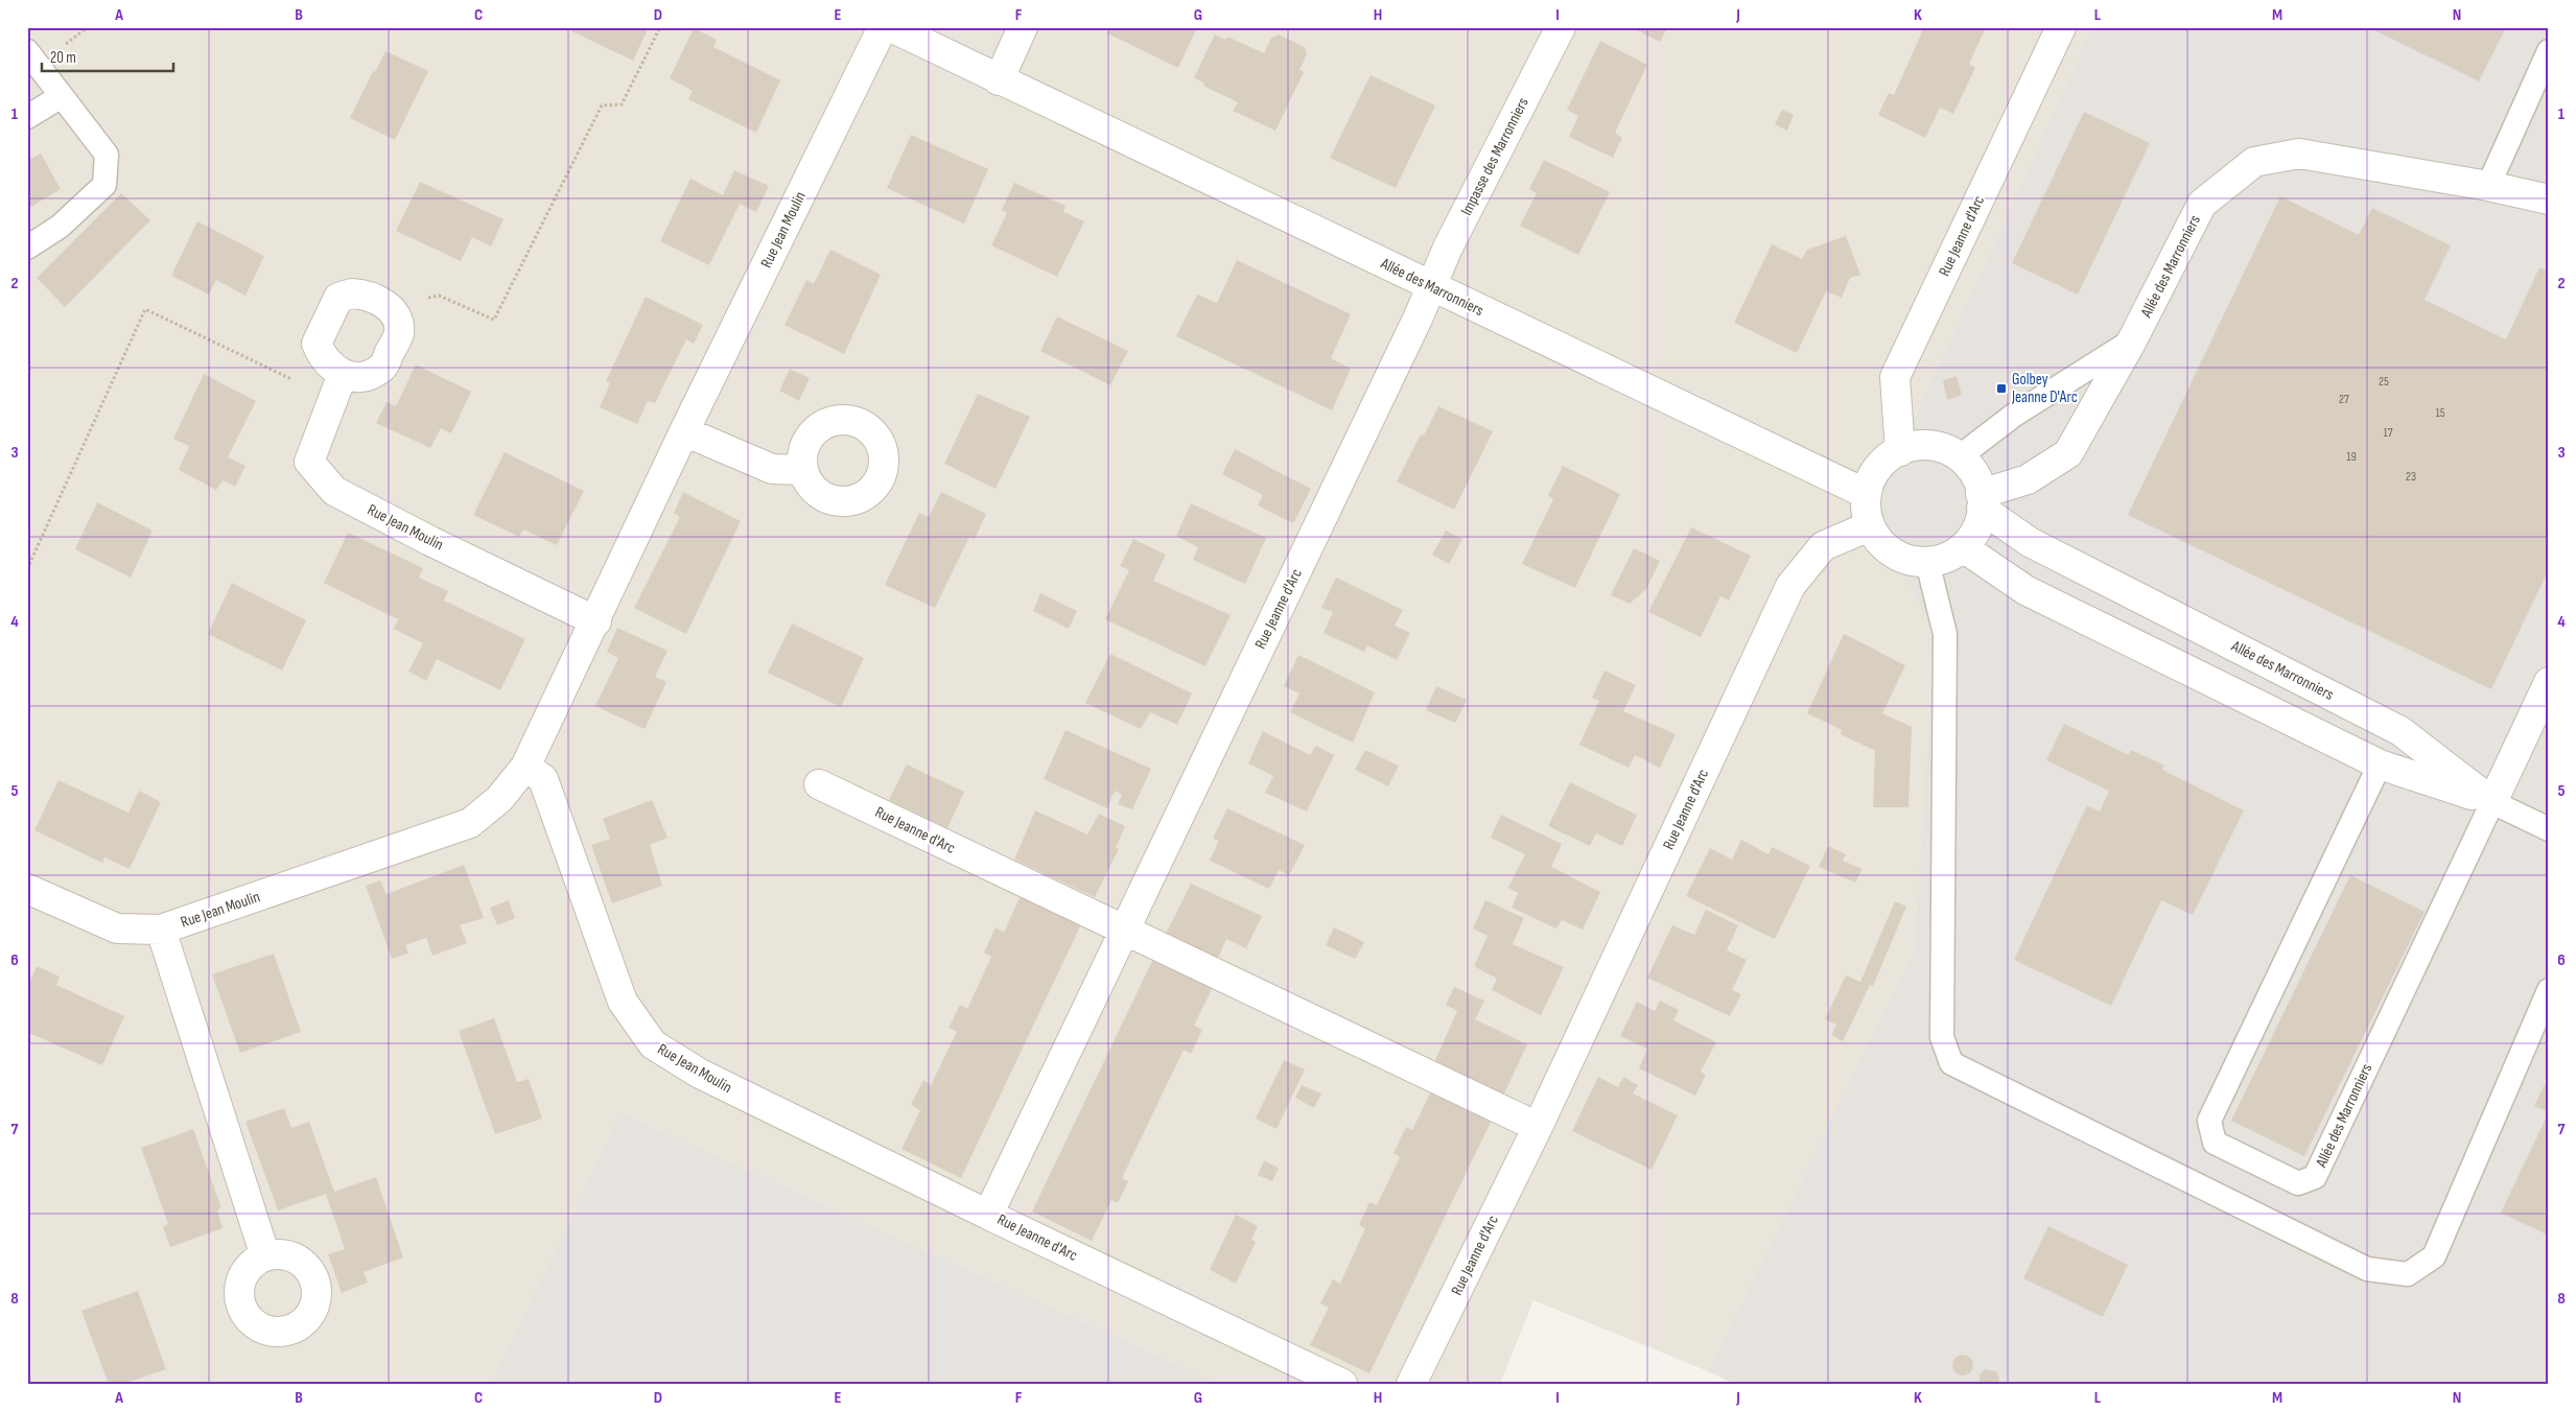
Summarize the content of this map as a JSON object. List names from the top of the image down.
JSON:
{
  "streets": {
    "street": [
      "Impasse des Marronniers",
      "Rue Jean Moulin",
      "Rue Jeanne d'Arc",
      "Allée des Marronniers"
    ]
  },
  "crossings": [
    ["Impasse des Marronniers", "Rue Jeanne d'Arc"],
    ["Impasse des Marronniers", "Allée des Marronniers"],
    ["Rue Jean Moulin", "Rue Jeanne d'Arc"],
    ["Rue Jeanne d'Arc", "Allée des Marronniers"]
  ],
  "places": {
    "transit": ["Golbey Jeanne D'Arc"]
  },
  "house_numbers": [
    "25",
    "27",
    "15",
    "17",
    "19",
    "23"
  ],
  "scale_bar": "20 m",
  "grid": {
    "columns": [
      "A",
      "B",
      "C",
      "D",
      "E",
      "F",
      "G",
      "H",
      "I",
      "J",
      "K",
      "L",
      "M",
      "N"
    ],
    "rows": [
      "1",
      "2",
      "3",
      "4",
      "5",
      "6",
      "7",
      "8"
    ]
  }
}
